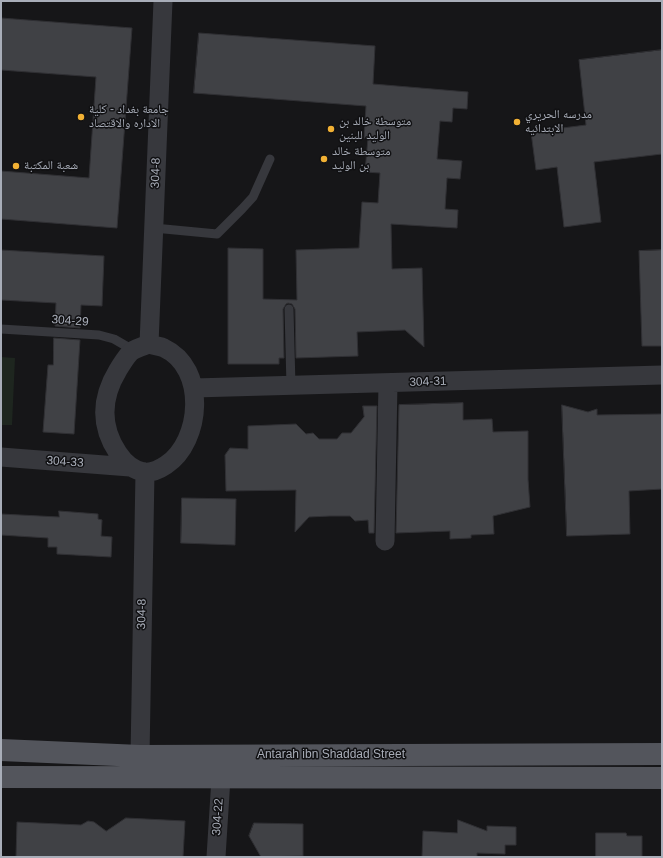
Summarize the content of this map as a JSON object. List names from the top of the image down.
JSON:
{
  "streets": {
    "main road": ["Antarah ibn Shaddad Street"],
    "street": [
      "304-8",
      "304-31",
      "304-33",
      "304-22"
    ],
    "lane": ["304-29"]
  },
  "crossings": [
    ["304-8", "304-29"],
    ["304-8", "304-31"],
    ["304-8", "304-33"],
    ["304-8", "Antarah ibn Shaddad Street"],
    ["304-29", "304-31"],
    ["304-29", "304-33"],
    ["304-31", "304-33"],
    ["Antarah ibn Shaddad Street", "304-22"]
  ],
  "places": [
    "جامعة بغداد - كلية الاداره والاقتصاد",
    "مدرسه الحريري الابتدائيه",
    "متوسطة خالد بن الوليد للبنين",
    "متوسطة خالد بن الوليد",
    "شعبة المكتبة"
  ]
}
